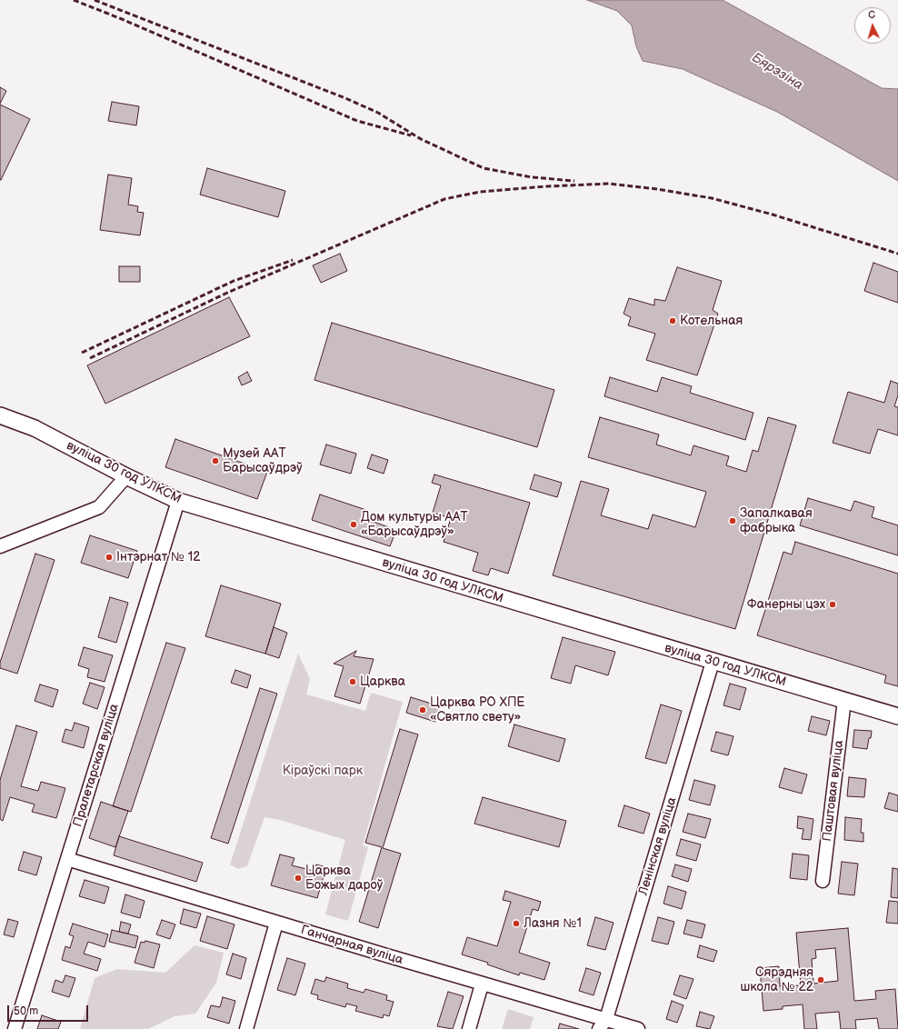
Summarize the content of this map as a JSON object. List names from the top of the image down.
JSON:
{
  "streets": {
    "main road": ["вуліца 30 год УЛКСМ"],
    "street": [
      "Пралетарская вуліца",
      "Паштовая вуліца",
      "Ленінская вуліца",
      "Ганчарная вуліца"
    ]
  },
  "crossings": [
    ["вуліца 30 год УЛКСМ", "Пралетарская вуліца"],
    ["вуліца 30 год УЛКСМ", "Паштовая вуліца"],
    ["вуліца 30 год УЛКСМ", "Ленінская вуліца"],
    ["Пралетарская вуліца", "Ганчарная вуліца"],
    ["Ленінская вуліца", "Ганчарная вуліца"]
  ],
  "water": ["Бярэзіна"],
  "parks": ["Кіраўскі парк"],
  "places": [
    "Котельная",
    "Музей ААТ Барысаўдрэў",
    "Запалкавая фабрыка",
    "Дом культуры ААТ «Барысаўдрэў»",
    "Інтэрнат № 12",
    "Фанерны цэх",
    "Царква",
    "Царква РО ХПЕ «Святло свету»",
    "Царква Божых дароў",
    "Лазня №1",
    "Сярэдняя школа № 22"
  ],
  "scale_bar": "50 m",
  "north": "top"
}
